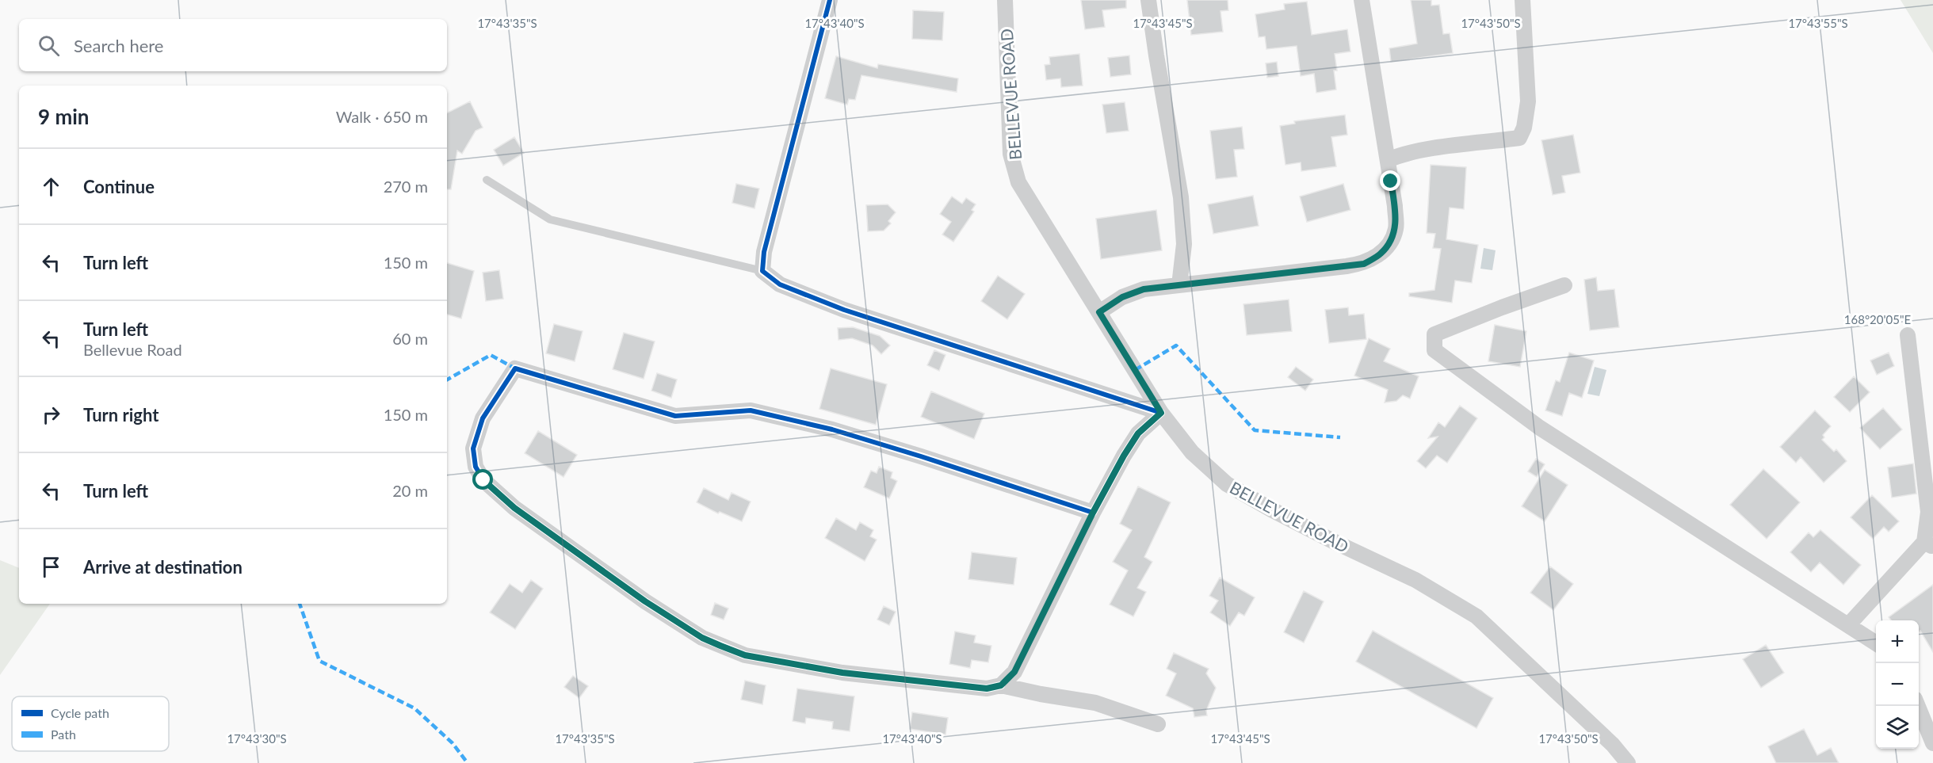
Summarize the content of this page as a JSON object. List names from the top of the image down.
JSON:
{
  "streets": {
    "street": ["BELLEVUE ROAD"]
  },
  "legend": ["Cycle path", "Path"],
  "page": {
    "search": "Search here",
    "heading": ["9 min", "Walk · 650 m"],
    "list": [
      ["Continue", "270 m"],
      ["Turn left", "150 m"],
      ["Turn left", "Bellevue Road", "60 m"],
      ["Turn right", "150 m"],
      ["Turn left", "20 m"],
      "Arrive at destination"
    ],
    "map_buttons": ["+", "−"]
  },
  "coordinates": [
    "17°43'35\"S",
    "17°43'40\"S",
    "17°43'45\"S",
    "17°43'50\"S",
    "17°43'55\"S",
    "168°20'05\"E",
    "17°43'30\"S"
  ]
}
